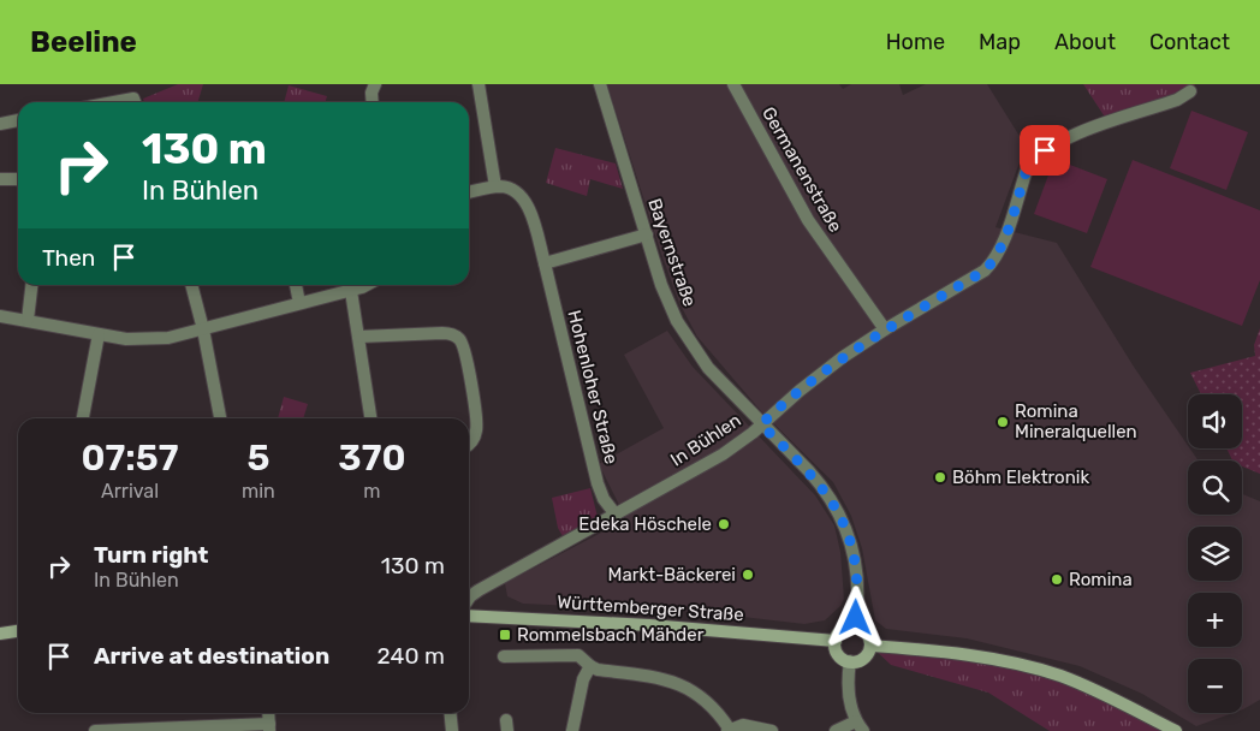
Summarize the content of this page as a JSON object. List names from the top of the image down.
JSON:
{
  "streets": {
    "main road": ["Württemberger Straße"],
    "street": [
      "Germanenstraße",
      "Bayernstraße",
      "Hohenloher Straße",
      "In Bühlen"
    ]
  },
  "crossings": [
    ["Germanenstraße", "In Bühlen"],
    ["Bayernstraße", "In Bühlen"],
    ["Bayernstraße", "Württemberger Straße"],
    ["Hohenloher Straße", "In Bühlen"]
  ],
  "places": {
    "other": [
      "Romina Mineralquellen",
      "Böhm Elektronik",
      "Edeka Höschele",
      "Markt-Bäckerei",
      "Romina"
    ],
    "transit": ["Rommelsbach Mähder"]
  },
  "page": {
    "header": "Beeline",
    "nav": [
      "Home",
      "Map",
      "About",
      "Contact"
    ],
    "turn": ["130 m", "In Bühlen"],
    "then": "Then",
    "map_buttons": ["+", "−"],
    "eta": [
      "07:57",
      "Arrival",
      "5",
      "min",
      "370",
      "m"
    ],
    "list": [
      {
        "name": "Turn right",
        "note": "In Bühlen",
        "value": "130 m"
      },
      {
        "name": "Arrive at destination",
        "value": "240 m"
      }
    ]
  }
}
